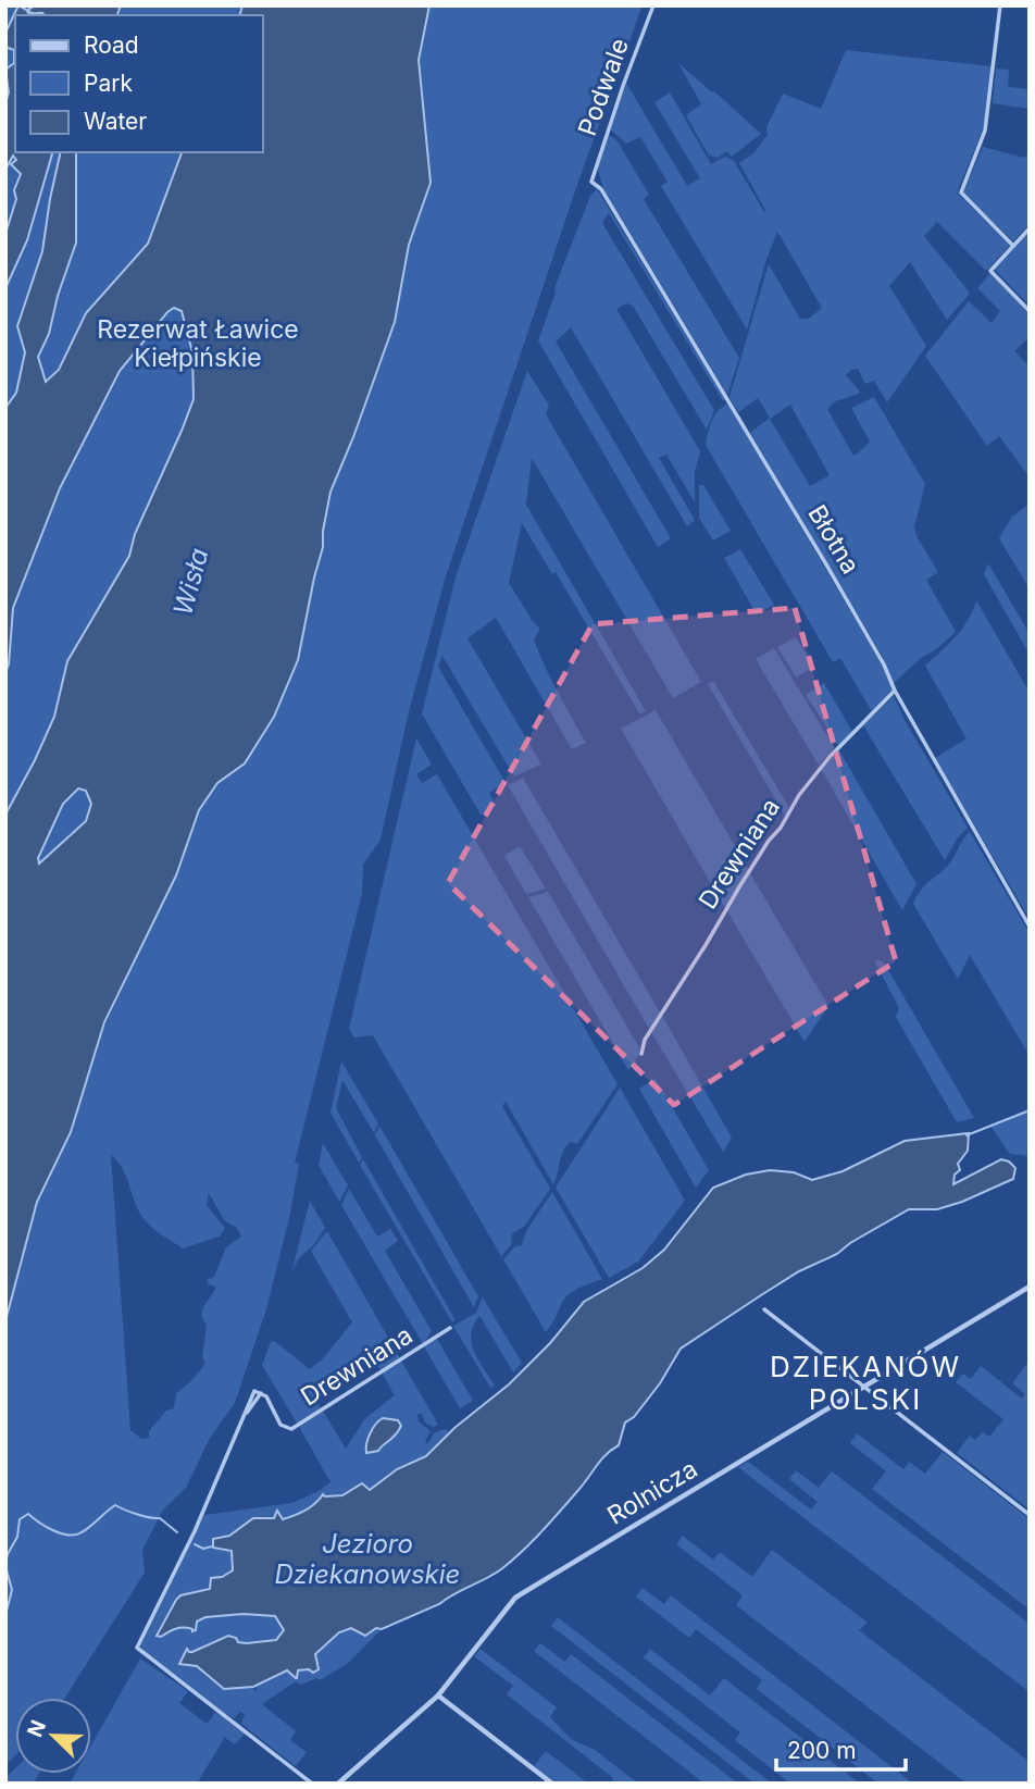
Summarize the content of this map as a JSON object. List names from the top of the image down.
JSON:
{
  "streets": {
    "street": [
      "Podwale",
      "Błotna",
      "Drewniana",
      "Rolnicza"
    ]
  },
  "crossings": [
    ["Podwale", "Błotna"],
    ["Błotna", "Drewniana"]
  ],
  "districts": ["DZIEKANÓW POLSKI"],
  "water": ["Wisła", "Jezioro Dziekanowskie"],
  "parks": ["Rezerwat Ławice Kiełpińskie"],
  "legend": ["Road", "Park", "Water"],
  "scale_bar": "200 m",
  "north": "top left"
}
